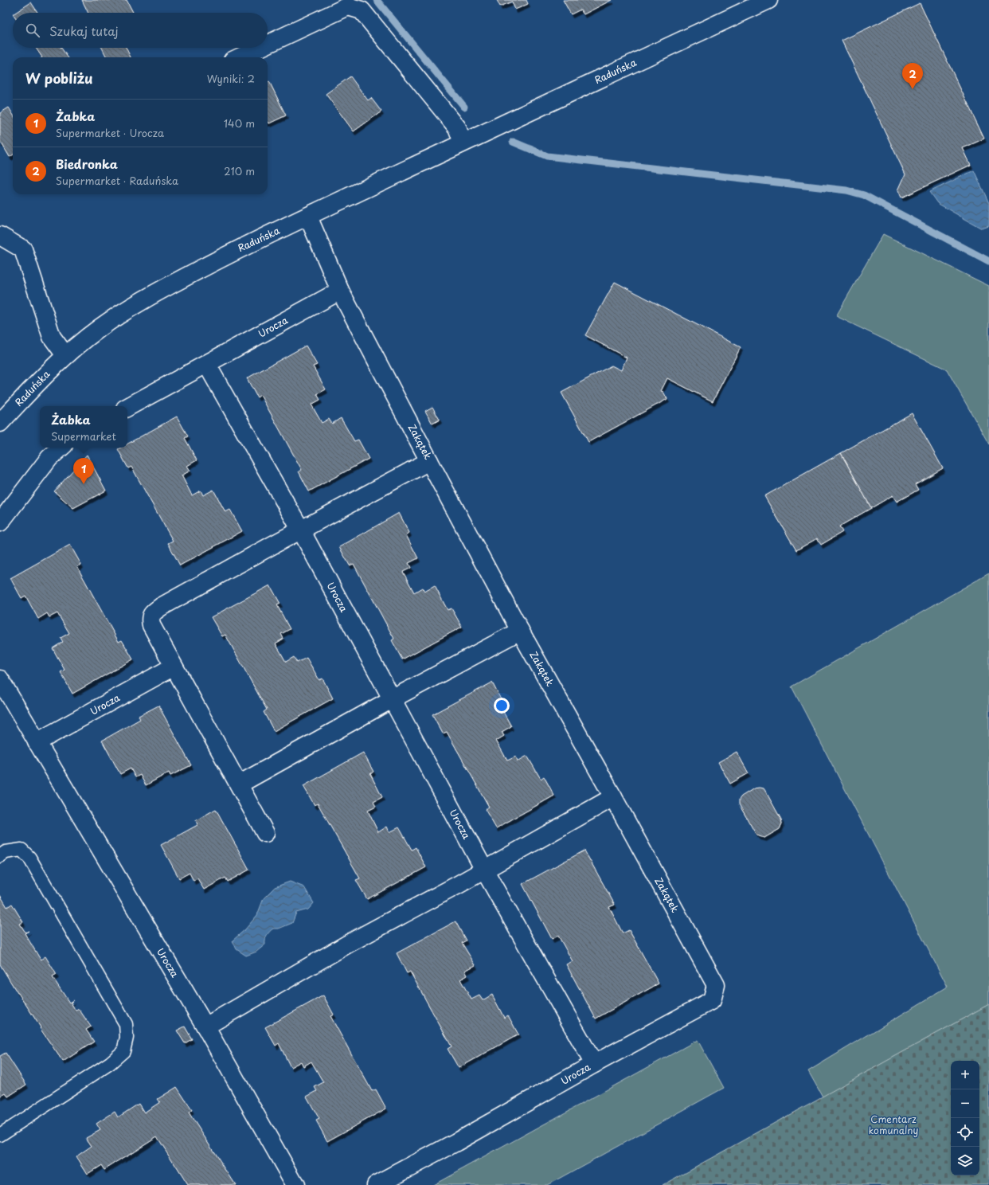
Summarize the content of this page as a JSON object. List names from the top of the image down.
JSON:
{
  "streets": {
    "street": ["Raduńska", "Urocza", "Zakątek"]
  },
  "crossings": [
    ["Raduńska", "Zakątek"],
    ["Urocza", "Zakątek"]
  ],
  "parks": ["Cmentarz komunalny"],
  "page": {
    "search": "Szukaj tutaj",
    "heading": ["W pobliżu", "Wyniki: 2"],
    "pins": ["2", "1"],
    "list": [
      {
        "mark": "1",
        "name": "Żabka",
        "note": "Supermarket · Urocza",
        "value": "140 m"
      },
      {
        "mark": "2",
        "name": "Biedronka",
        "note": "Supermarket · Raduńska",
        "value": "210 m"
      }
    ],
    "popup": ["Żabka", "Supermarket"],
    "map_buttons": ["+", "−"]
  }
}
